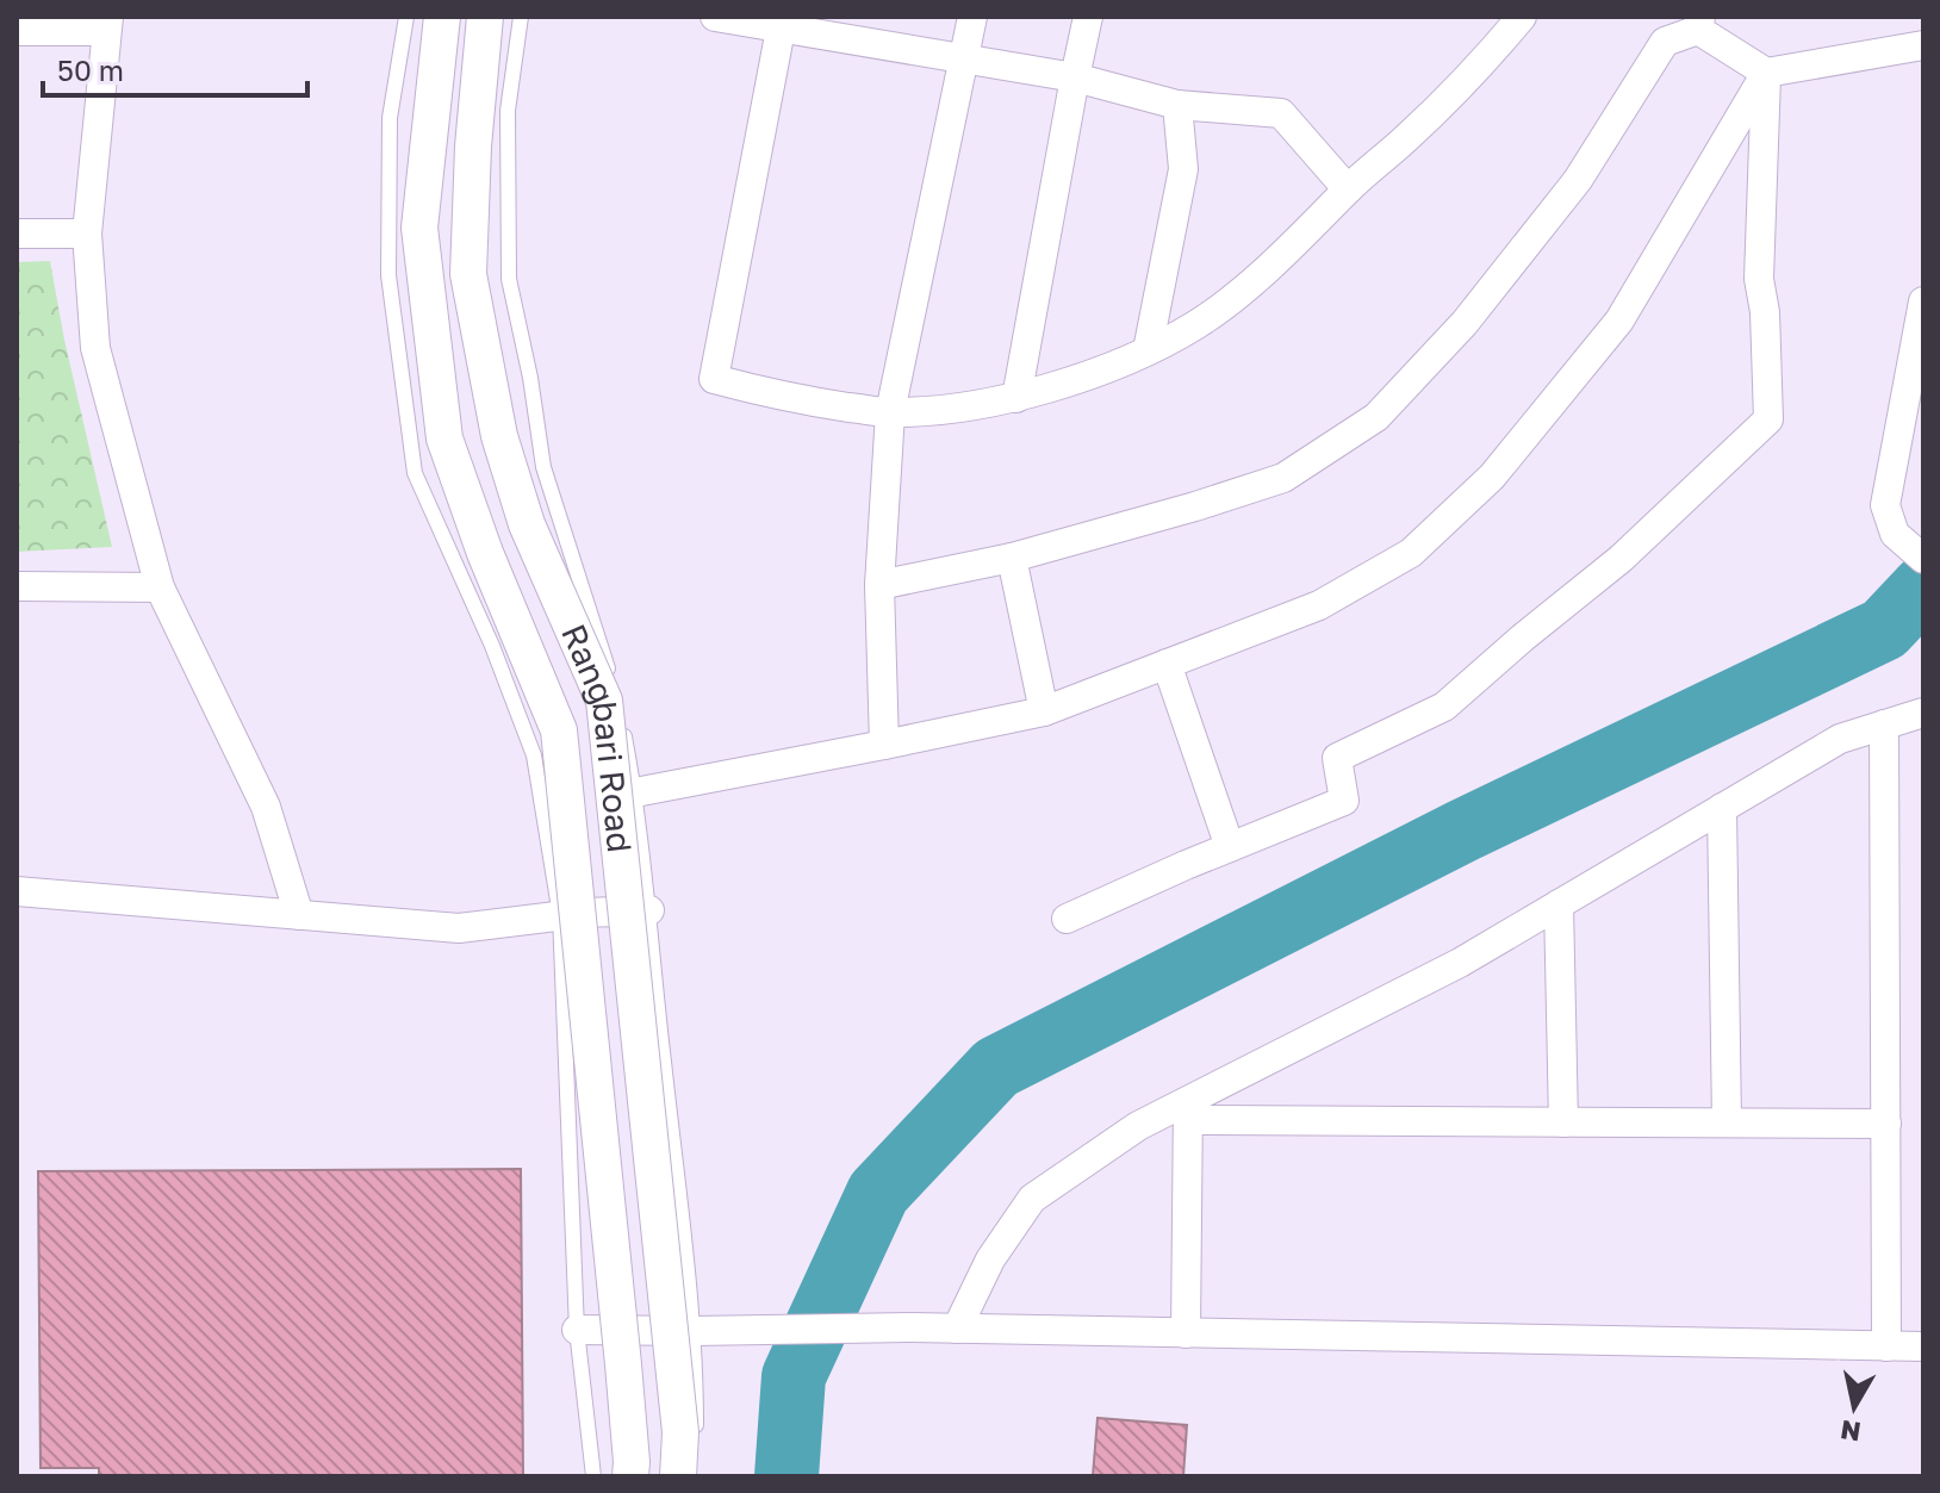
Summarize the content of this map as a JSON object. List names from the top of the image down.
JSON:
{
  "streets": {
    "street": ["Rangbari Road"]
  },
  "scale_bar": "50 m",
  "north": "bottom"
}
